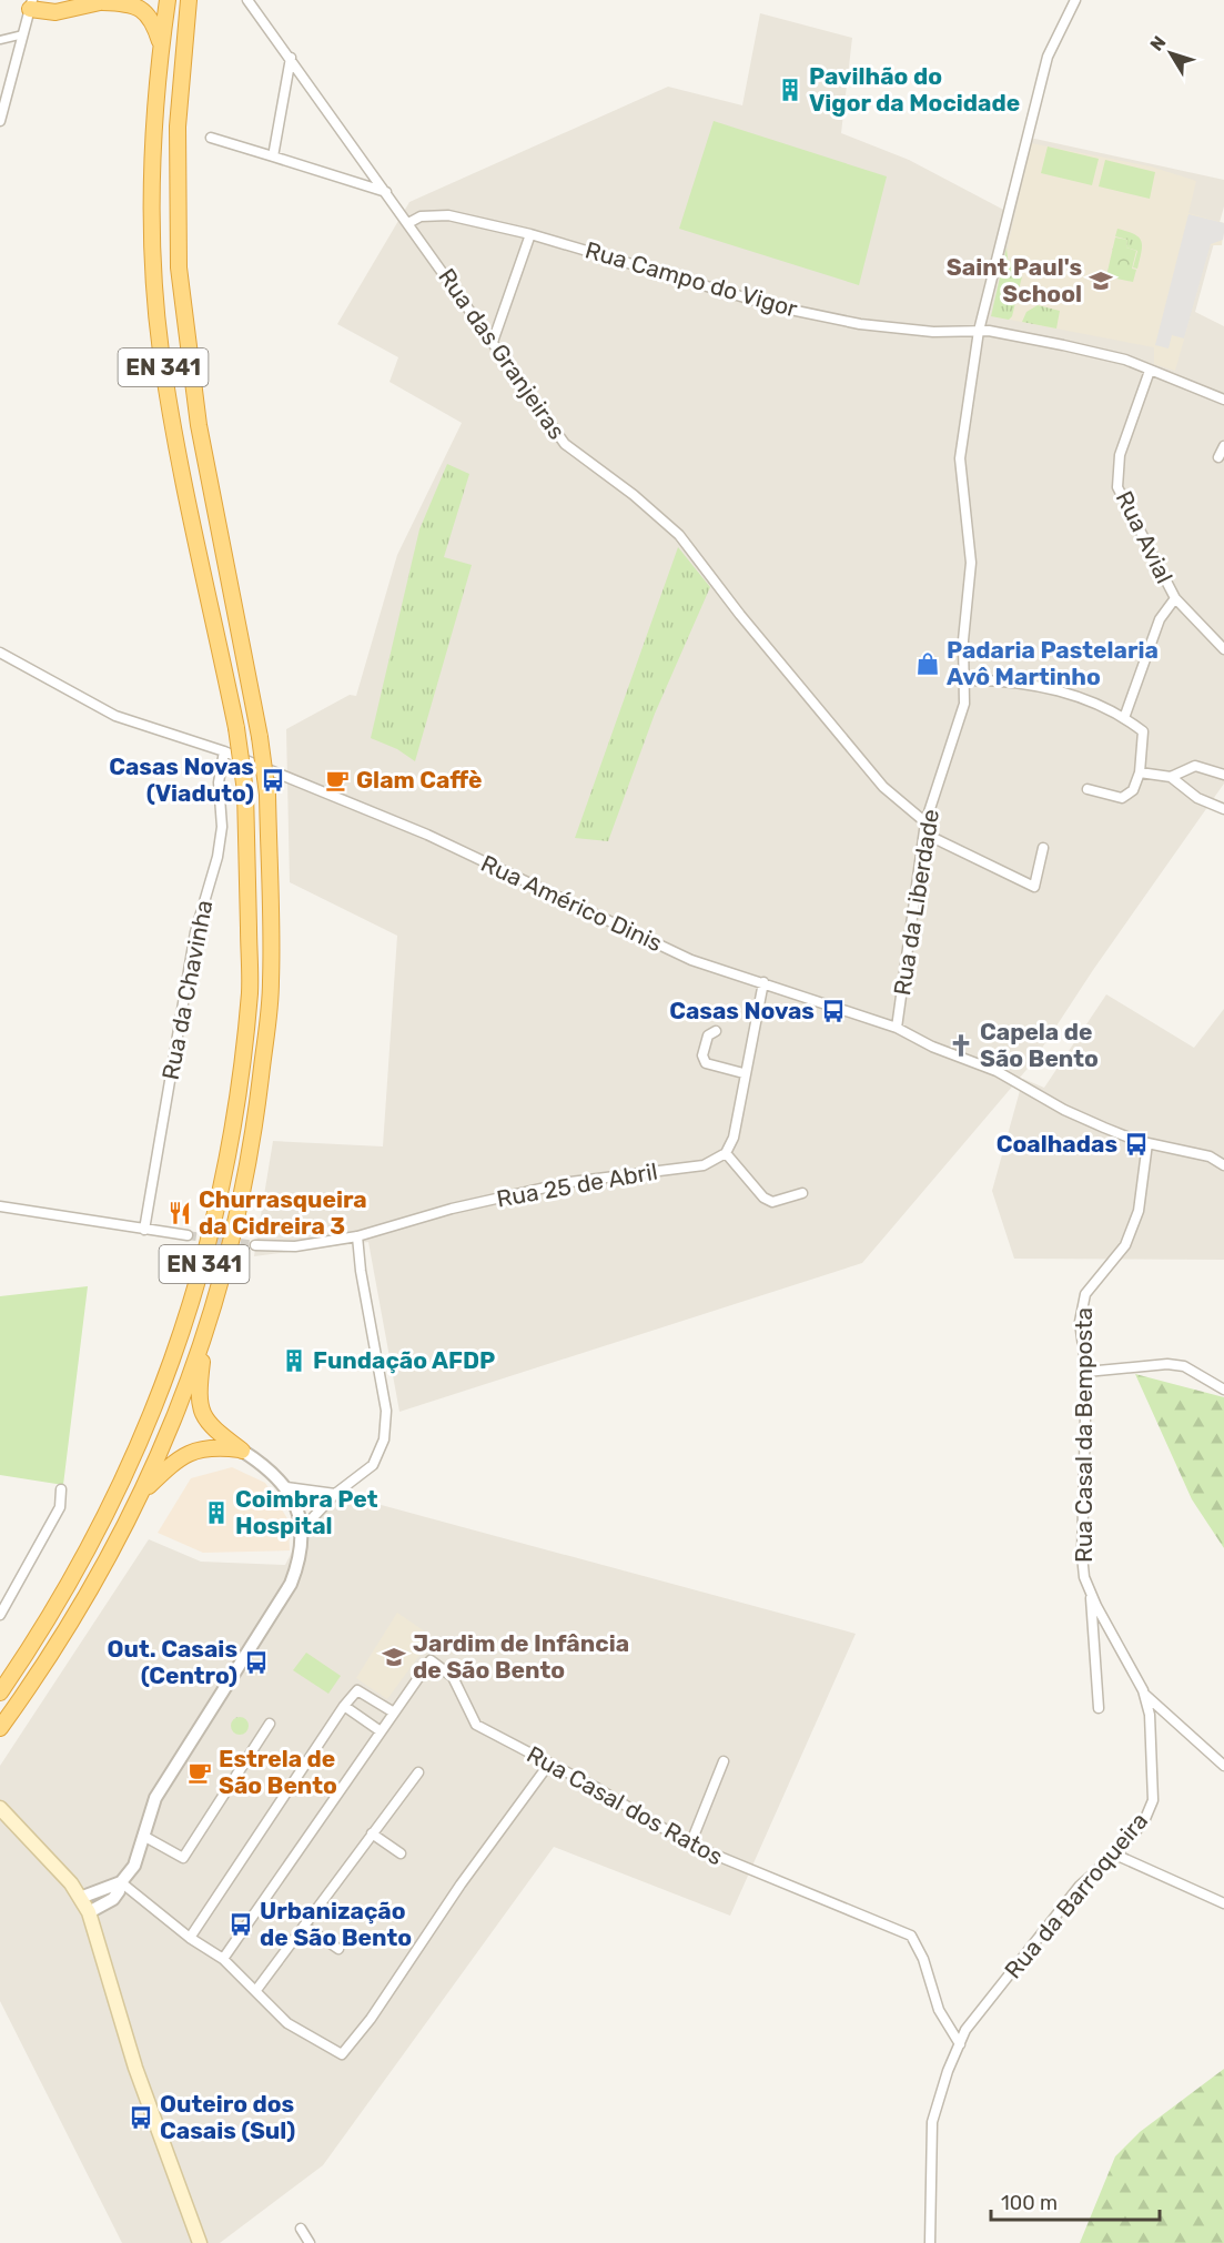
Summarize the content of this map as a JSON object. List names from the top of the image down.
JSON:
{
  "streets": {
    "highway": ["EN 341"],
    "street": [
      "Rua Campo do Vigor",
      "Rua das Granjeiras",
      "Rua Avial",
      "Rua da Liberdade",
      "Rua Américo Dinis",
      "Rua da Chavinha",
      "Rua 25 de Abril",
      "Rua Casal da Bemposta",
      "Rua Casal dos Ratos",
      "Rua da Barroqueira"
    ]
  },
  "crossings": [
    ["Rua Campo do Vigor", "Rua das Granjeiras"],
    ["Rua Campo do Vigor", "Rua Avial"],
    ["Rua Campo do Vigor", "Rua da Liberdade"],
    ["Rua das Granjeiras", "Rua da Liberdade"],
    ["Rua da Liberdade", "Rua Américo Dinis"],
    ["Rua Américo Dinis", "Rua da Chavinha"],
    ["Rua Américo Dinis", "Rua Casal da Bemposta"],
    ["Rua Casal da Bemposta", "Rua da Barroqueira"],
    ["Rua Casal dos Ratos", "Rua da Barroqueira"]
  ],
  "places": {
    "building": ["Pavilhão do Vigor da Mocidade", "Fundação AFDP", "Coimbra Pet Hospital"],
    "school or university": ["Saint Paul's School", "Jardim de Infância de São Bento"],
    "shop": ["Padaria Pastelaria Avô Martinho"],
    "bus stop": [
      "Casas Novas (Viaduto)",
      "Casas Novas",
      "Coalhadas",
      "Out. Casais (Centro)",
      "Urbanização de São Bento",
      "Outeiro dos Casais (Sul)"
    ],
    "cafe": ["Glam Caffè", "Estrela de São Bento"],
    "church": ["Capela de São Bento"],
    "restaurant": ["Churrasqueira da Cidreira 3"]
  },
  "scale_bar": "100 m",
  "north": "top left"
}
